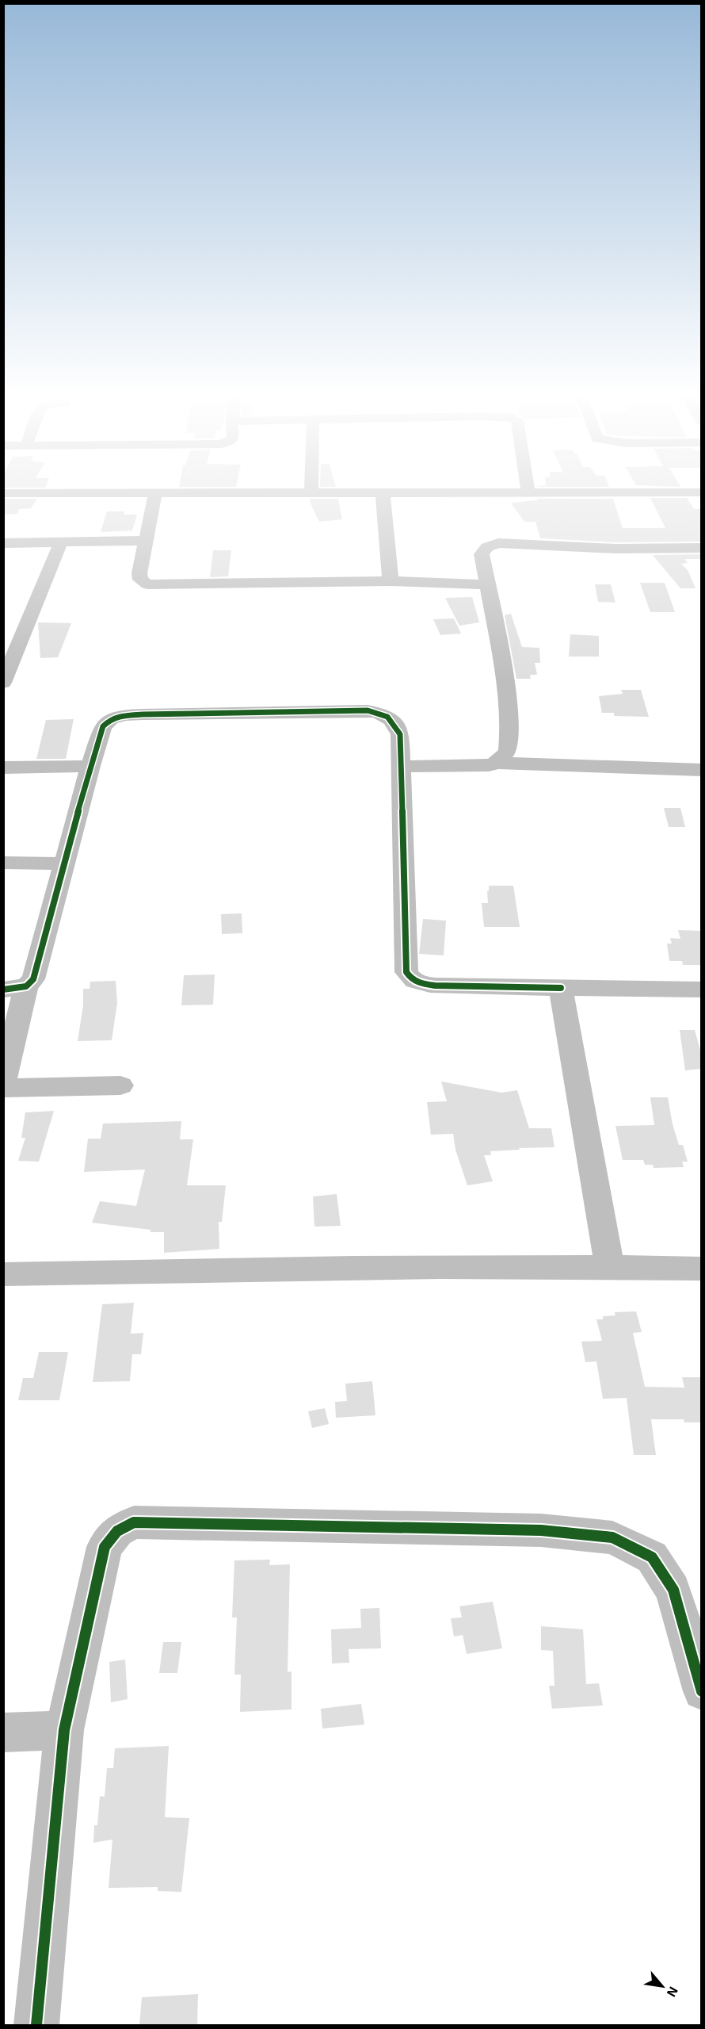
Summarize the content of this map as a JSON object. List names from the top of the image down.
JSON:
{
  "north": "bottom right"
}
